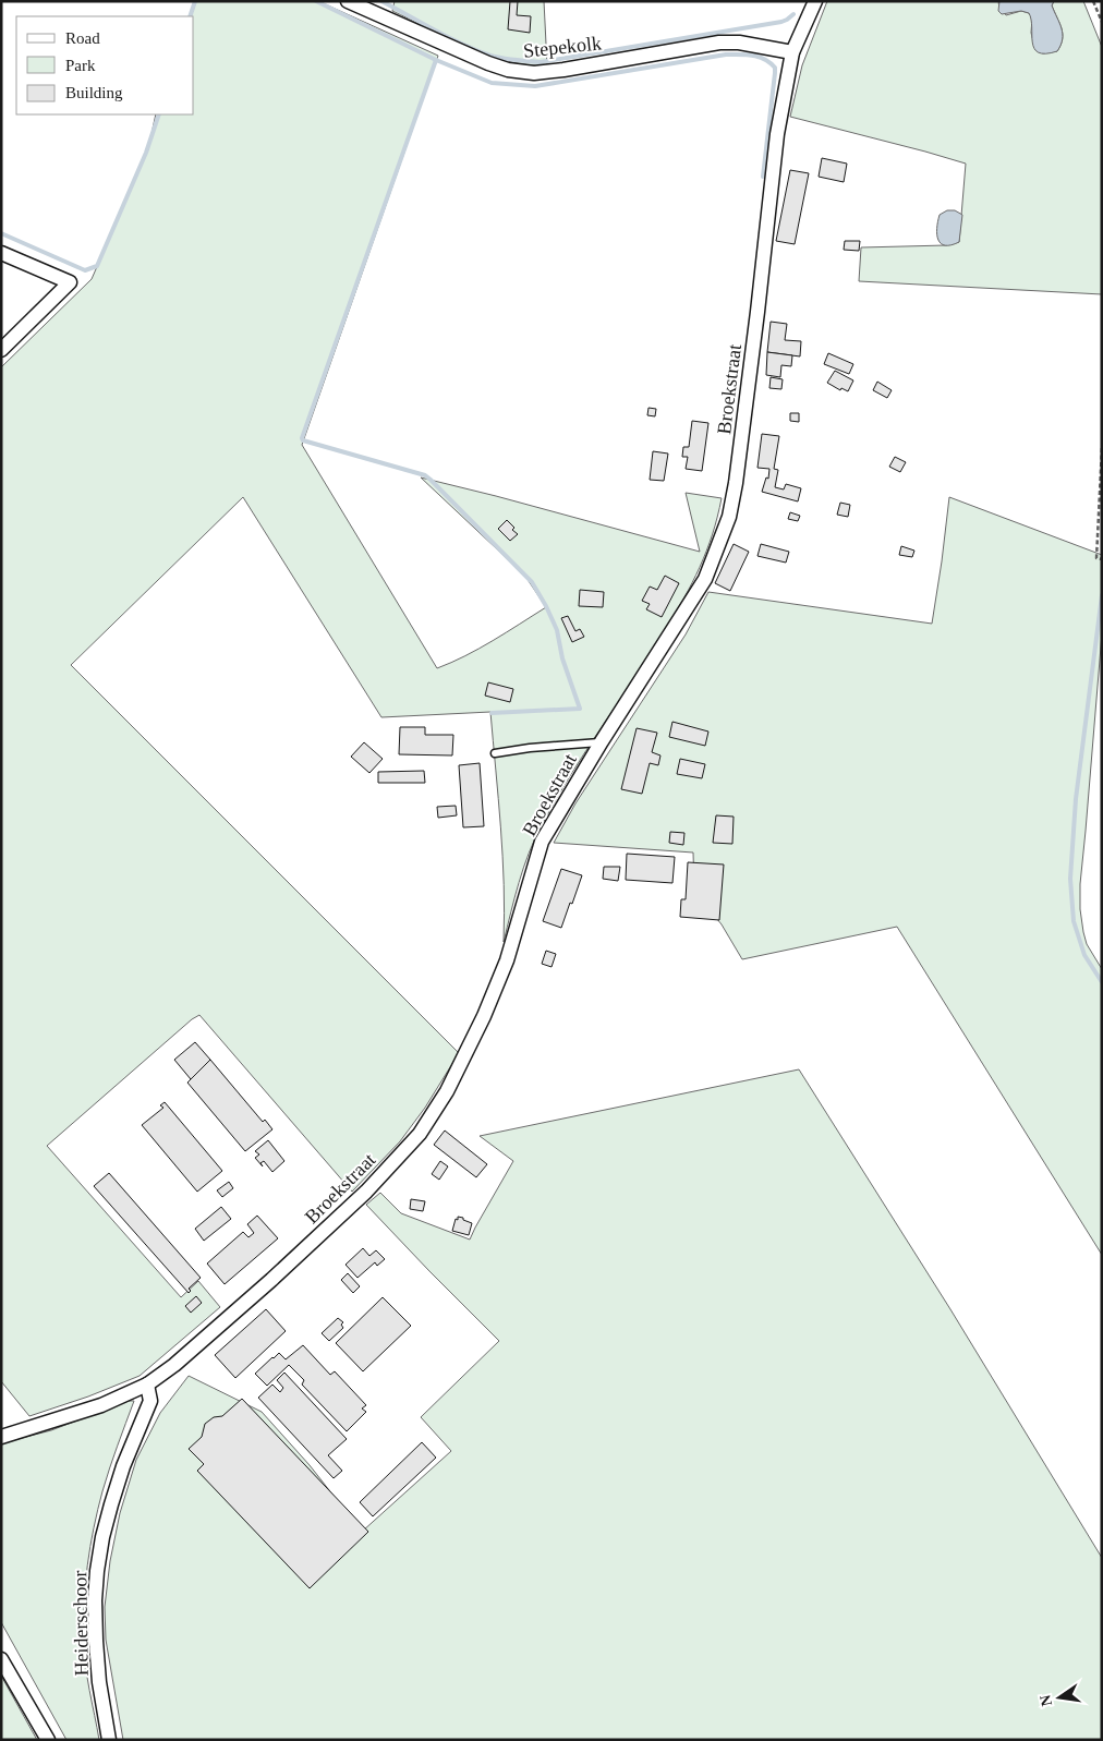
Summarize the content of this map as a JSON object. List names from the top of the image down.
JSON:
{
  "streets": {
    "street": ["Stepekolk", "Broekstraat", "Heiderschoor"]
  },
  "crossings": [
    ["Stepekolk", "Broekstraat"],
    ["Broekstraat", "Heiderschoor"]
  ],
  "legend": ["Road", "Park", "Building"],
  "north": "left"
}
